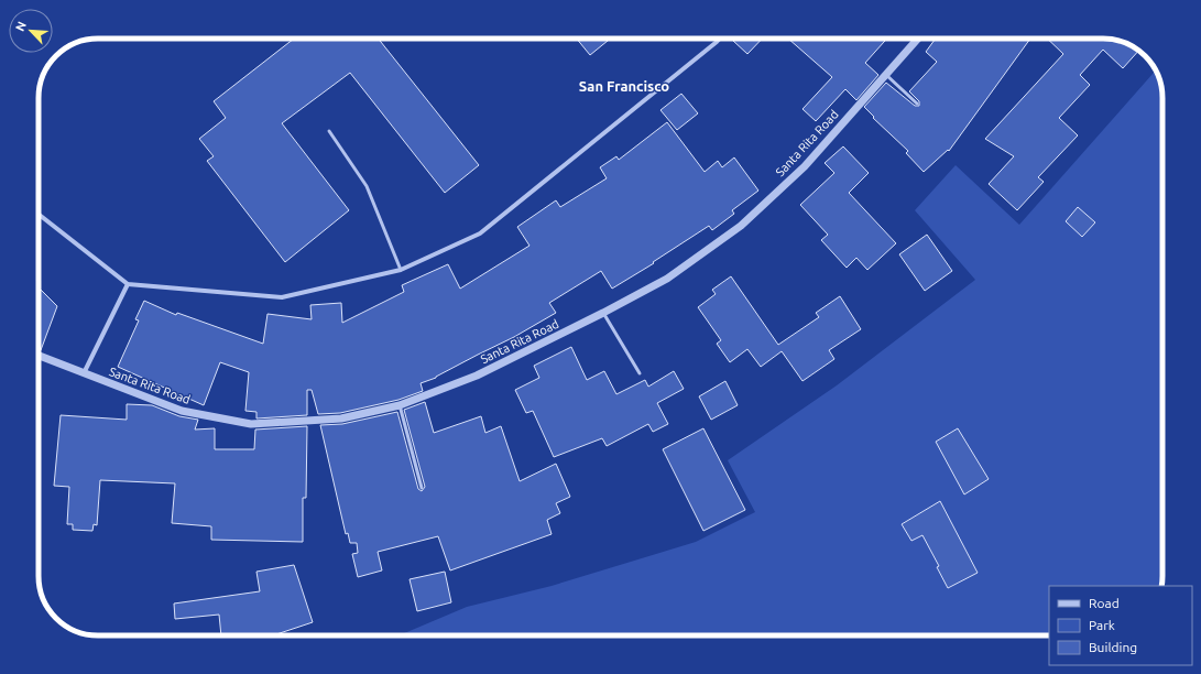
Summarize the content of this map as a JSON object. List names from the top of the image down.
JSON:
{
  "streets": {
    "street": ["Santa Rita Road"]
  },
  "districts": ["San Francisco"],
  "legend": ["Road", "Park", "Building"],
  "north": "top left"
}
